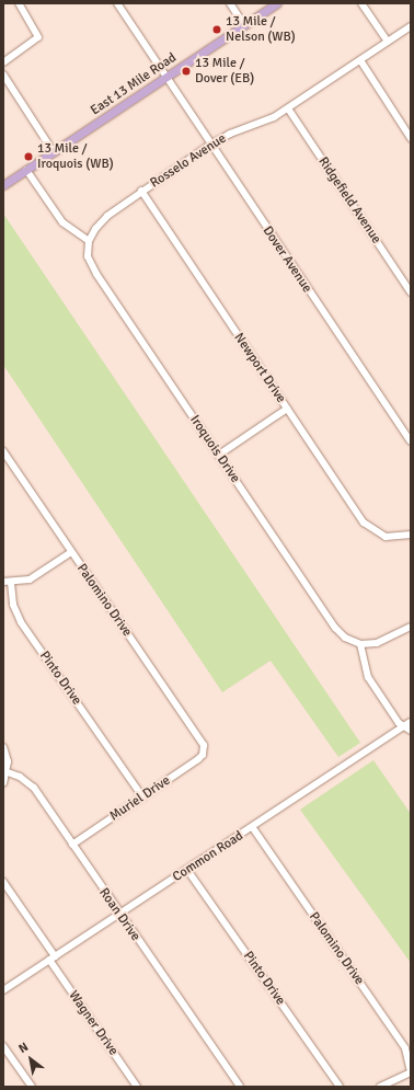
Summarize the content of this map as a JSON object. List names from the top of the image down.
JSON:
{
  "streets": {
    "main road": ["East 13 Mile Road"],
    "street": [
      "Rosselo Avenue",
      "Ridgefield Avenue",
      "Dover Avenue",
      "Newport Drive",
      "Iroquois Drive",
      "Palomino Drive",
      "Pinto Drive",
      "Muriel Drive",
      "Common Road",
      "Roan Drive",
      "Wagner Drive"
    ]
  },
  "crossings": [
    ["East 13 Mile Road", "Dover Avenue"],
    ["Rosselo Avenue", "Ridgefield Avenue"],
    ["Rosselo Avenue", "Dover Avenue"],
    ["Rosselo Avenue", "Newport Drive"],
    ["Rosselo Avenue", "Iroquois Drive"],
    ["Palomino Drive", "Muriel Drive"],
    ["Palomino Drive", "Common Road"],
    ["Pinto Drive", "Muriel Drive"],
    ["Pinto Drive", "Common Road"],
    ["Muriel Drive", "Roan Drive"],
    ["Common Road", "Roan Drive"],
    ["Common Road", "Wagner Drive"]
  ],
  "places": ["13 Mile / Nelson (WB)", "13 Mile / Dover (EB)", "13 Mile / Iroquois (WB)"],
  "north": "top left"
}
